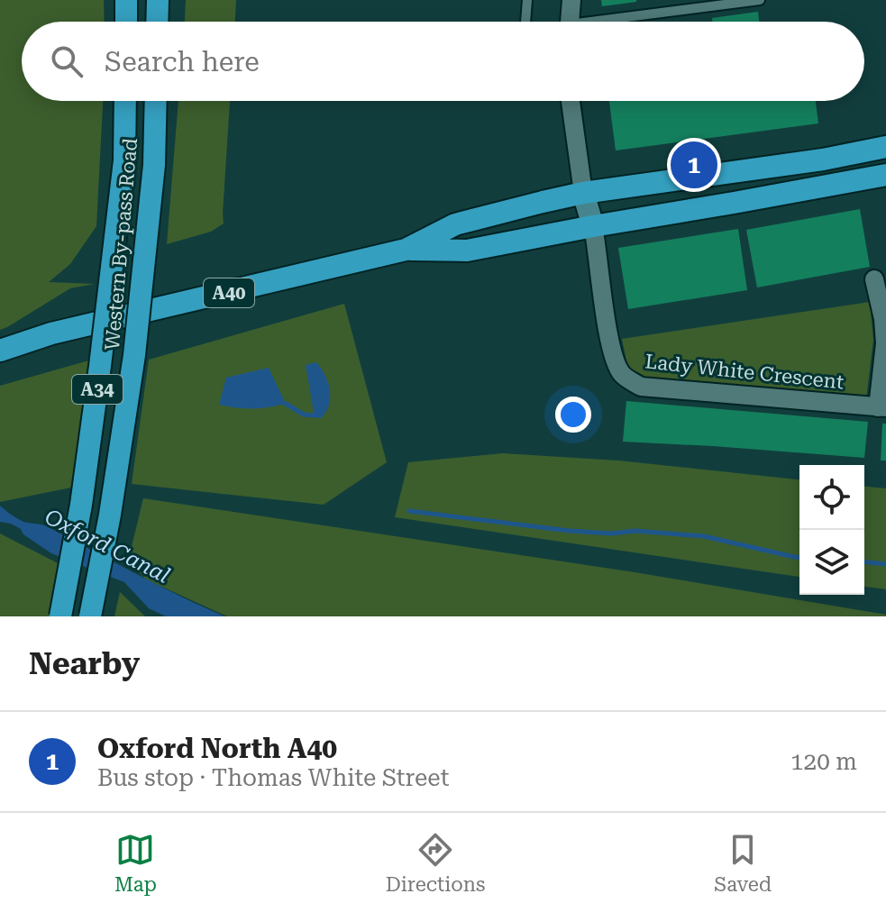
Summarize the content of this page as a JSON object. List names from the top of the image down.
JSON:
{
  "streets": {
    "highway": ["Western By-pass Road", "A40", "A34"],
    "street": ["Lady White Crescent"]
  },
  "crossings": [
    ["A40", "Lady White Crescent"]
  ],
  "water": ["Oxford Canal"],
  "page": {
    "search": "Search here",
    "pins": "1",
    "heading": "Nearby",
    "list": [
      {
        "mark": "1",
        "name": "Oxford North A40",
        "note": "Bus stop · Thomas White Street",
        "value": "120 m"
      }
    ],
    "nav": ["Map", "Directions", "Saved"]
  }
}
